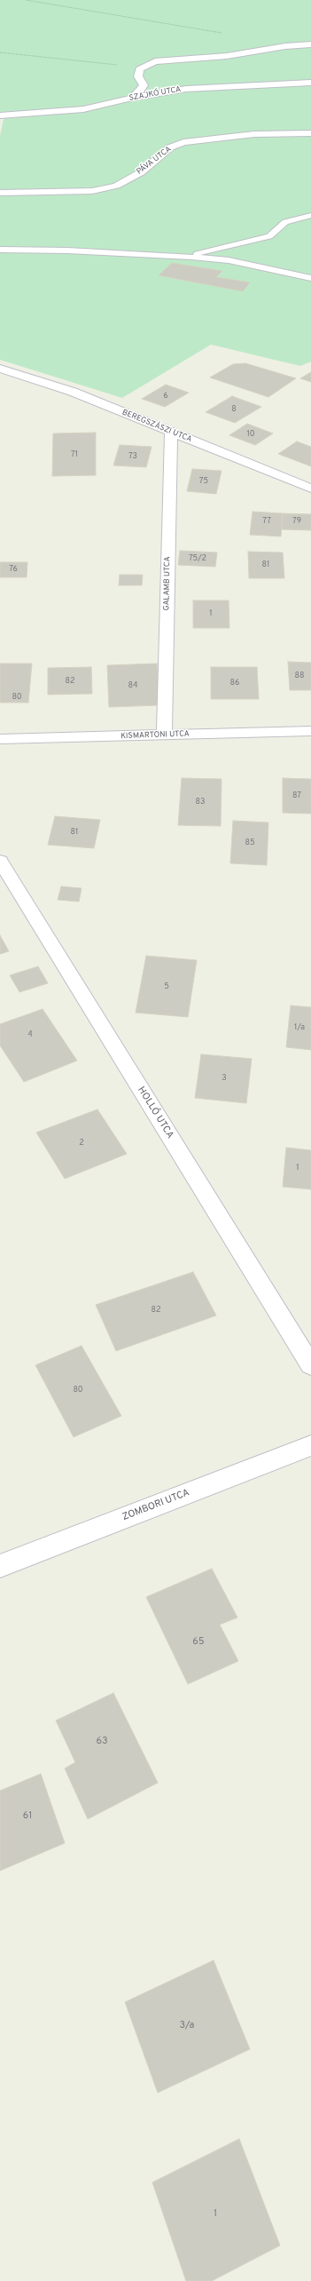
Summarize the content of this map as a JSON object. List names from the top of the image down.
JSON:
{
  "streets": {
    "street": [
      "SZAJKÓ UTCA",
      "PÁVA UTCA",
      "BEREGSZÁSZI UTCA",
      "GALAMB UTCA",
      "KISMARTONI UTCA",
      "HOLLÓ UTCA",
      "ZOMBORI UTCA"
    ]
  },
  "crossings": [
    ["BEREGSZÁSZI UTCA", "GALAMB UTCA"],
    ["GALAMB UTCA", "KISMARTONI UTCA"]
  ],
  "house_numbers": [
    "6",
    "8",
    "10",
    "71",
    "73",
    "75",
    "77",
    "79",
    "75/2",
    "81",
    "76",
    "1",
    "88",
    "82",
    "86",
    "84",
    "80",
    "87",
    "83",
    "81",
    "85",
    "5",
    "1/a",
    "4",
    "3",
    "2",
    "1",
    "82",
    "80",
    "65",
    "63",
    "61",
    "3/a",
    "1"
  ]
}
